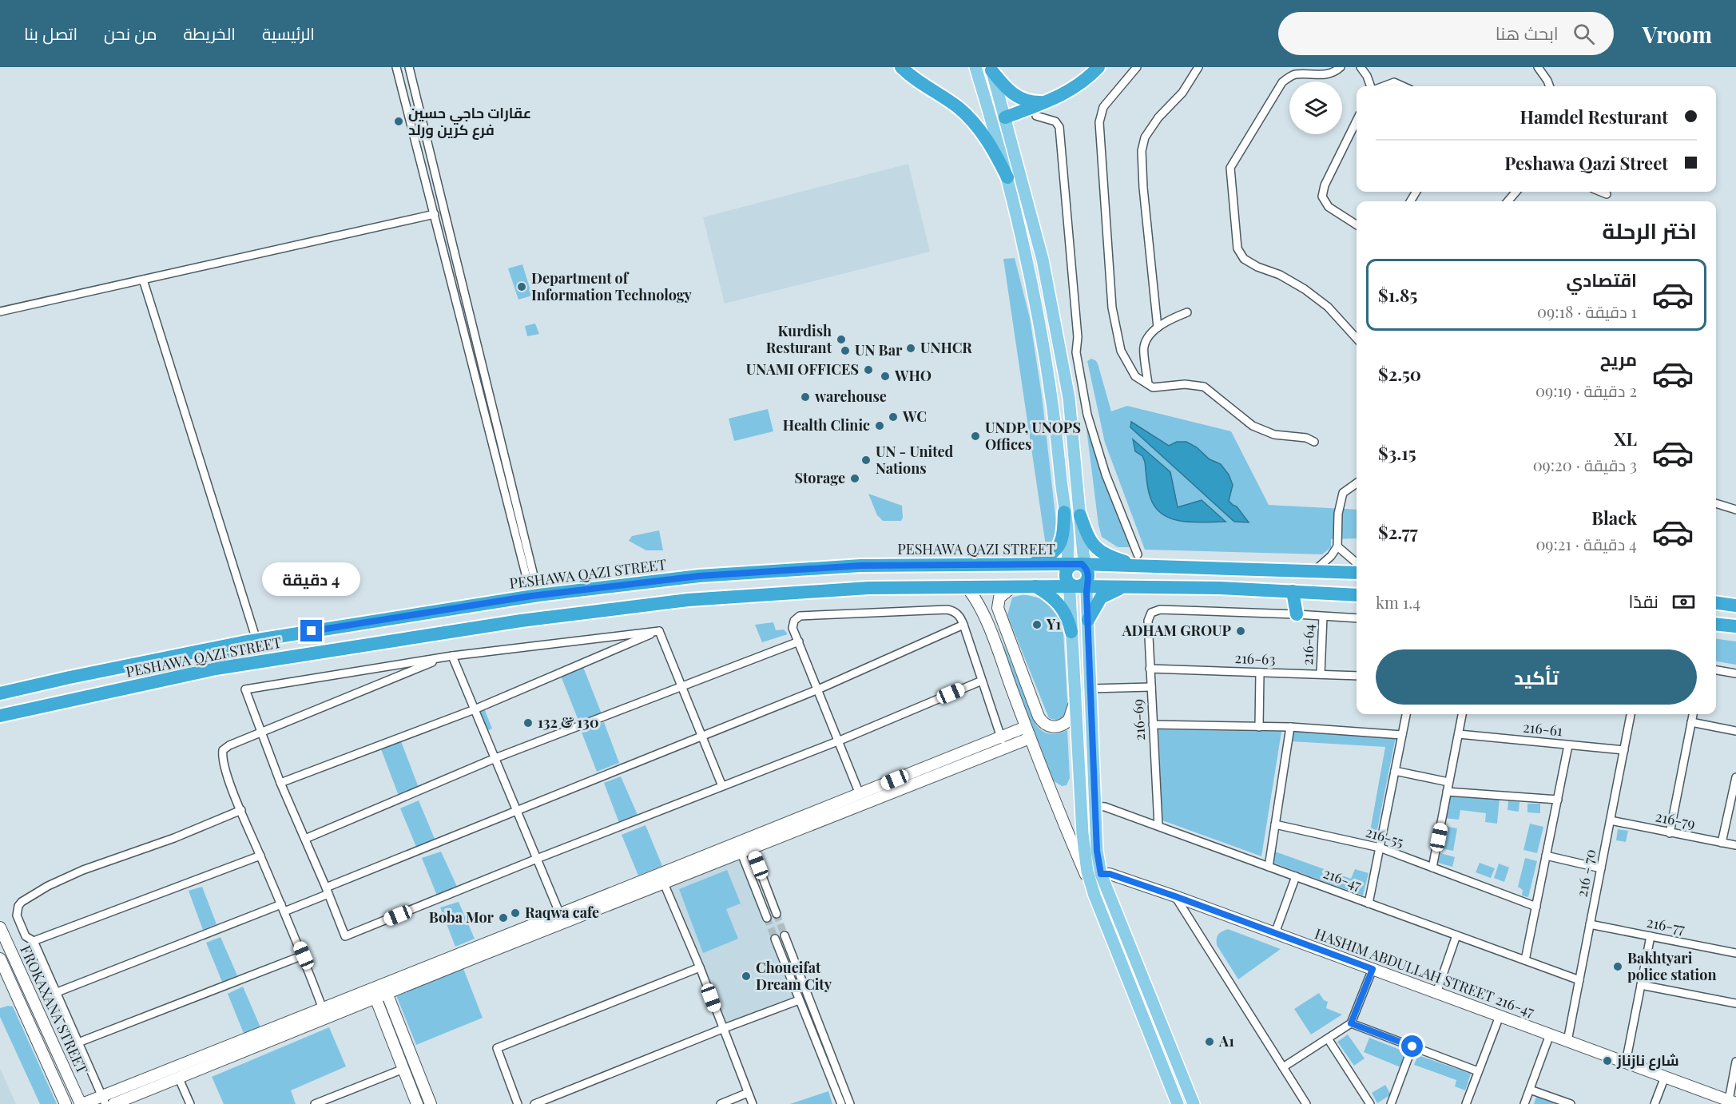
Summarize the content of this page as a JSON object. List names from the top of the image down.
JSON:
{
  "streets": {
    "highway": ["PESHAWA QAZI STREET"],
    "street": [
      "216-64",
      "216-63",
      "216-69",
      "216-61",
      "216-79",
      "216-55",
      "216 - 70",
      "216-47",
      "216-77",
      "HASHIM ABDULLAH STREET 216-47",
      "FROKAXANA STREET"
    ]
  },
  "crossings": [
    ["216-64", "216-63"],
    ["216-63", "216-69"],
    ["216-69", "216-47"],
    ["216-61", "216 - 70"],
    ["216-79", "216 - 70"],
    ["216 - 70", "216-47"],
    ["216 - 70", "216-77"],
    ["216 - 70", "HASHIM ABDULLAH STREET 216-47"]
  ],
  "places": [
    "عقارات حاجي حسين فرع كرين ورلد",
    "Department of Information Technology",
    "Kurdish Resturant",
    "UNHCR",
    "UN Bar",
    "UNAMI OFFICES",
    "WHO",
    "warehouse",
    "WC",
    "Health Clinic",
    "UNDP, UNOPS Offices",
    "UN - United Nations",
    "Storage",
    "Y1",
    "ADHAM GROUP",
    "132 & 130",
    "Raqwa cafe",
    "Boba Mor",
    "Bakhtyari police station",
    "Choueifat Dream City",
    "A1",
    "شارع نازناز"
  ],
  "page": {
    "header": "Vroom",
    "search": "ابحث هنا",
    "nav": [
      "الرئيسية",
      "الخريطة",
      "من نحن",
      "اتصل بنا"
    ],
    "banner": ["Hamdel Resturant", "Peshawa Qazi Street"],
    "heading": "اختر الرحلة",
    "list": [
      {
        "name": "اقتصادي",
        "note": "1 دقيقة · 09:18",
        "value": "$1.85"
      },
      {
        "name": "مريح",
        "note": "2 دقيقة · 09:19",
        "value": "$2.50"
      },
      {
        "name": "XL",
        "note": "3 دقيقة · 09:20",
        "value": "$3.15"
      },
      {
        "name": "Black",
        "note": "4 دقيقة · 09:21",
        "value": "$2.77"
      }
    ],
    "bubble": "4 دقيقة",
    "pay": ["نقدًا", "1.4 km"],
    "buttons": "تأكيد"
  }
}
